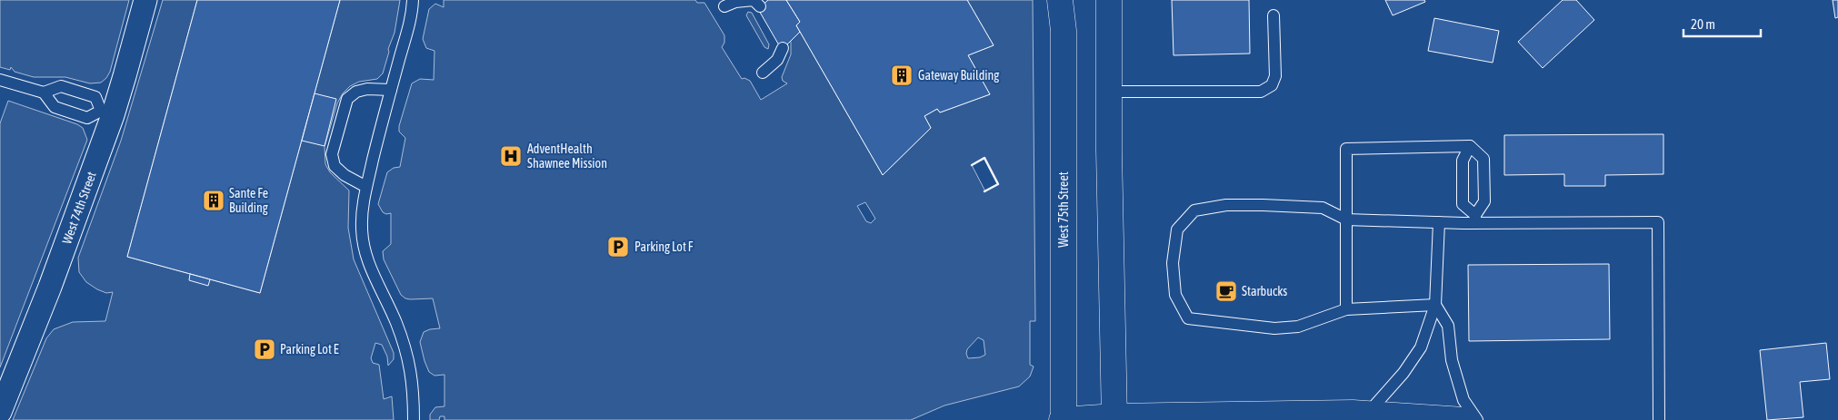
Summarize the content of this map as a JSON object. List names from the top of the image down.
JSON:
{
  "streets": {
    "main road": ["West 75th Street"],
    "street": ["West 74th Street"]
  },
  "places": {
    "building": ["Gateway Building", "Sante Fe Building"],
    "hospital": ["AdventHealth Shawnee Mission"],
    "parking": ["Parking Lot F", "Parking Lot E"],
    "cafe": ["Starbucks"]
  },
  "scale_bar": "20 m"
}
